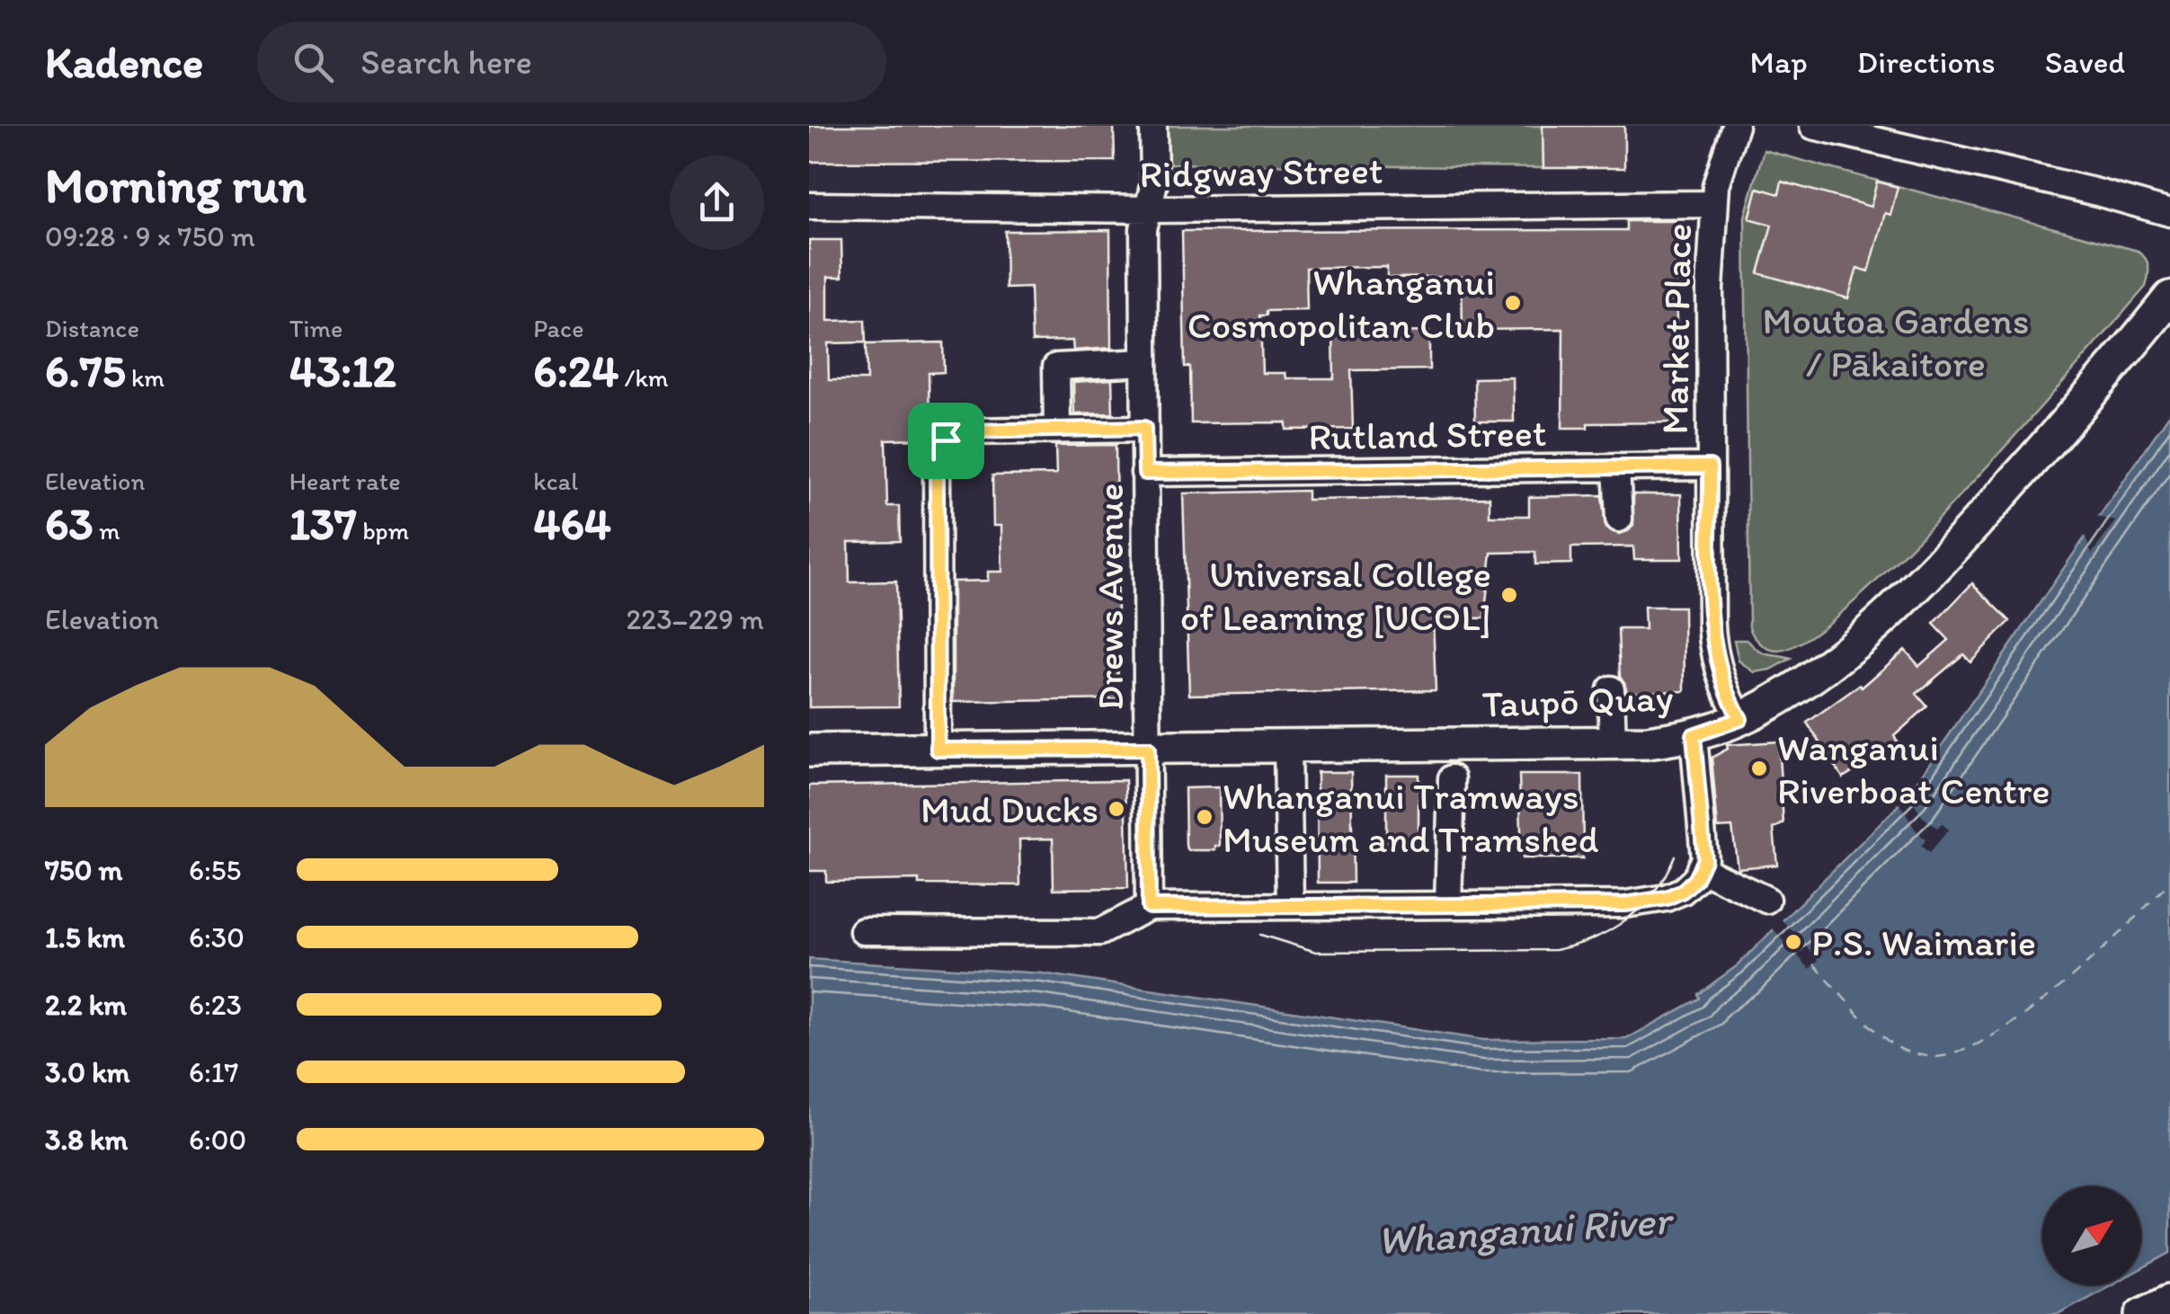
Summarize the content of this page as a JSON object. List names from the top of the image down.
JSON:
{
  "streets": {
    "main road": ["Taupō Quay"],
    "street": [
      "Ridgway Street",
      "Market Place",
      "Rutland Street",
      "Drews Avenue"
    ]
  },
  "crossings": [
    ["Ridgway Street", "Market Place"],
    ["Ridgway Street", "Drews Avenue"],
    ["Market Place", "Rutland Street"],
    ["Market Place", "Taupō Quay"],
    ["Rutland Street", "Drews Avenue"],
    ["Drews Avenue", "Taupō Quay"]
  ],
  "water": ["Whanganui River"],
  "parks": ["Moutoa Gardens / Pākaitore"],
  "places": [
    "Whanganui Cosmopolitan Club",
    "Universal College of Learning [UCOL]",
    "Wanganui Riverboat Centre",
    "Mud Ducks",
    "Whanganui Tramways Museum and Tramshed",
    "P.S. Waimarie"
  ],
  "north": "top right",
  "page": {
    "header": "Kadence",
    "search": "Search here",
    "nav": ["Map", "Directions", "Saved"],
    "heading": ["Morning run", "09:28 · 9 × 750 m"],
    "stats": [
      ["Distance", "6.75 km"],
      ["Time", "43:12"],
      ["Pace", "6:24 /km"],
      ["Elevation", "63 m"],
      ["Heart rate", "137 bpm"],
      ["kcal", "464"]
    ],
    "chart": ["Elevation", "223–229 m"],
    "list": [
      {
        "name": "750 m",
        "note": "6:55"
      },
      {
        "name": "1.5 km",
        "note": "6:30"
      },
      {
        "name": "2.2 km",
        "note": "6:23"
      },
      {
        "name": "3.0 km",
        "note": "6:17"
      },
      {
        "name": "3.8 km",
        "note": "6:00"
      }
    ]
  }
}
